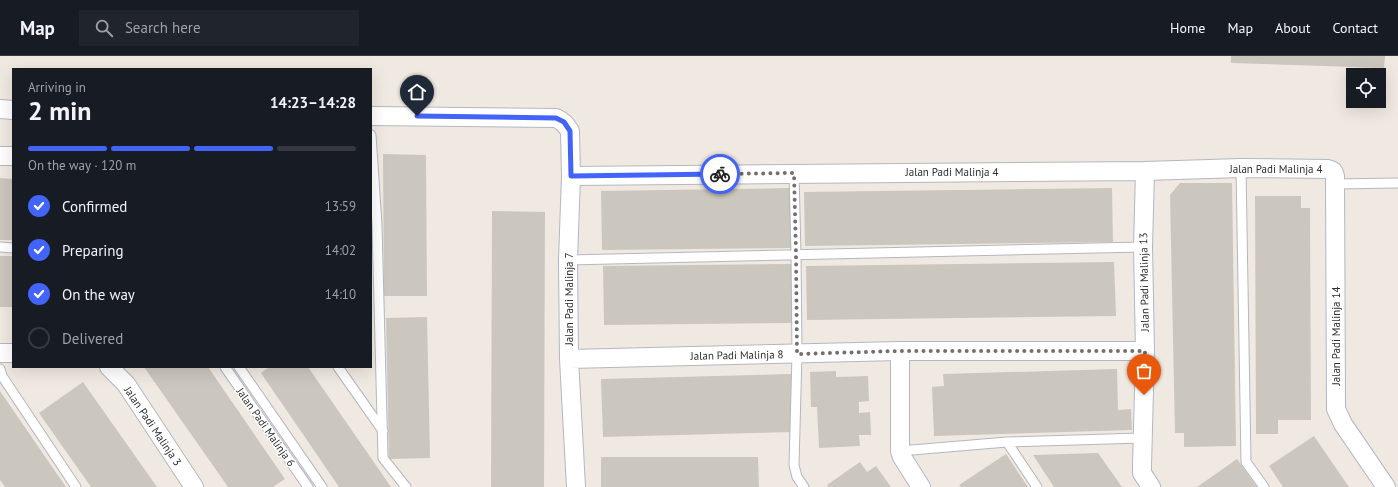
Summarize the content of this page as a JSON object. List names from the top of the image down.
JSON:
{
  "streets": {
    "street": [
      "Jalan Padi Malinja 4",
      "Jalan Padi Malinja 13",
      "Jalan Padi Malinja 7",
      "Jalan Padi Malinja 14",
      "Jalan Padi Malinja 8",
      "Jalan Padi Malinja 3"
    ],
    "lane": ["Jalan Padi Malinja 6"]
  },
  "crossings": [
    ["Jalan Padi Malinja 4", "Jalan Padi Malinja 13"],
    ["Jalan Padi Malinja 4", "Jalan Padi Malinja 7"],
    ["Jalan Padi Malinja 4", "Jalan Padi Malinja 14"],
    ["Jalan Padi Malinja 13", "Jalan Padi Malinja 8"],
    ["Jalan Padi Malinja 7", "Jalan Padi Malinja 8"]
  ],
  "page": {
    "header": "Map",
    "search": "Search here",
    "nav": [
      "Home",
      "Map",
      "About",
      "Contact"
    ],
    "heading": ["2 min", "Arriving in", "14:23–14:28"],
    "bar": "On the way · 120 m",
    "list": [
      ["Confirmed", "13:59"],
      ["Preparing", "14:02"],
      ["On the way", "14:10"],
      "Delivered"
    ]
  }
}
